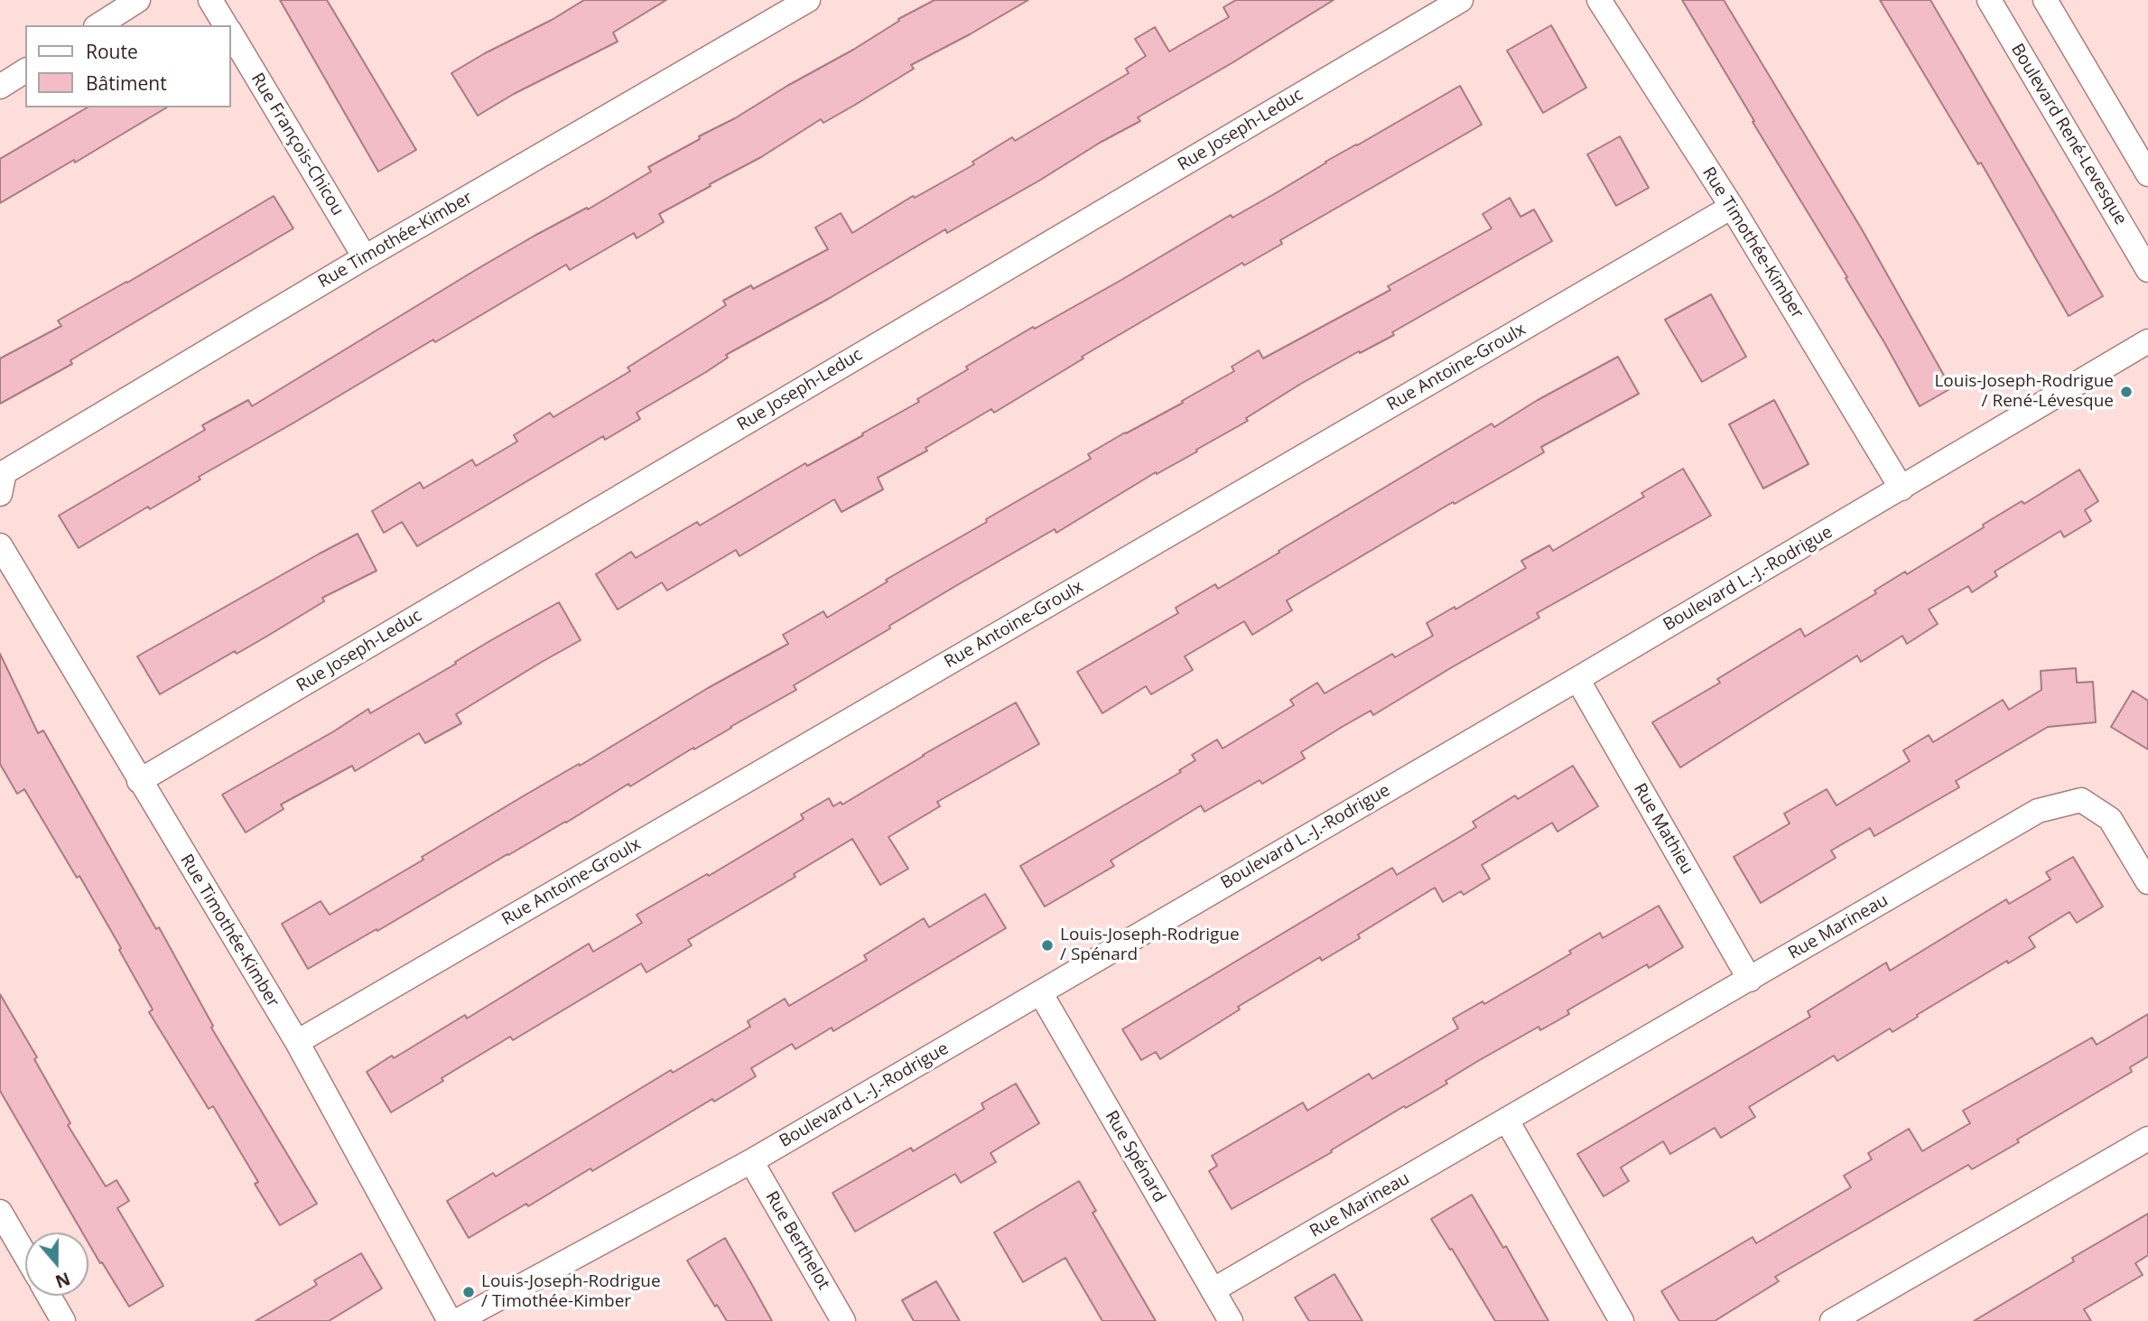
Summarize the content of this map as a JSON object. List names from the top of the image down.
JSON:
{
  "streets": {
    "street": [
      "Rue Joseph-Leduc",
      "Boulevard René-Levesque",
      "Rue François-Chicou",
      "Rue Timothée-Kimber",
      "Rue Antoine-Groulx",
      "Boulevard L.-J.-Rodrigue",
      "Rue Mathieu",
      "Rue Marineau",
      "Rue Spénard",
      "Rue Berthelot"
    ]
  },
  "crossings": [
    ["Rue Joseph-Leduc", "Rue Timothée-Kimber"],
    ["Rue François-Chicou", "Rue Timothée-Kimber"],
    ["Rue Timothée-Kimber", "Rue Antoine-Groulx"],
    ["Rue Timothée-Kimber", "Boulevard L.-J.-Rodrigue"],
    ["Boulevard L.-J.-Rodrigue", "Rue Mathieu"],
    ["Boulevard L.-J.-Rodrigue", "Rue Spénard"],
    ["Boulevard L.-J.-Rodrigue", "Rue Berthelot"],
    ["Rue Mathieu", "Rue Marineau"],
    ["Rue Marineau", "Rue Spénard"]
  ],
  "places": ["Louis-Joseph-Rodrigue / René-Lévesque", "Louis-Joseph-Rodrigue / Spénard", "Louis-Joseph-Rodrigue / Timothée-Kimber"],
  "legend": ["Route", "Bâtiment"],
  "north": "bottom"
}
